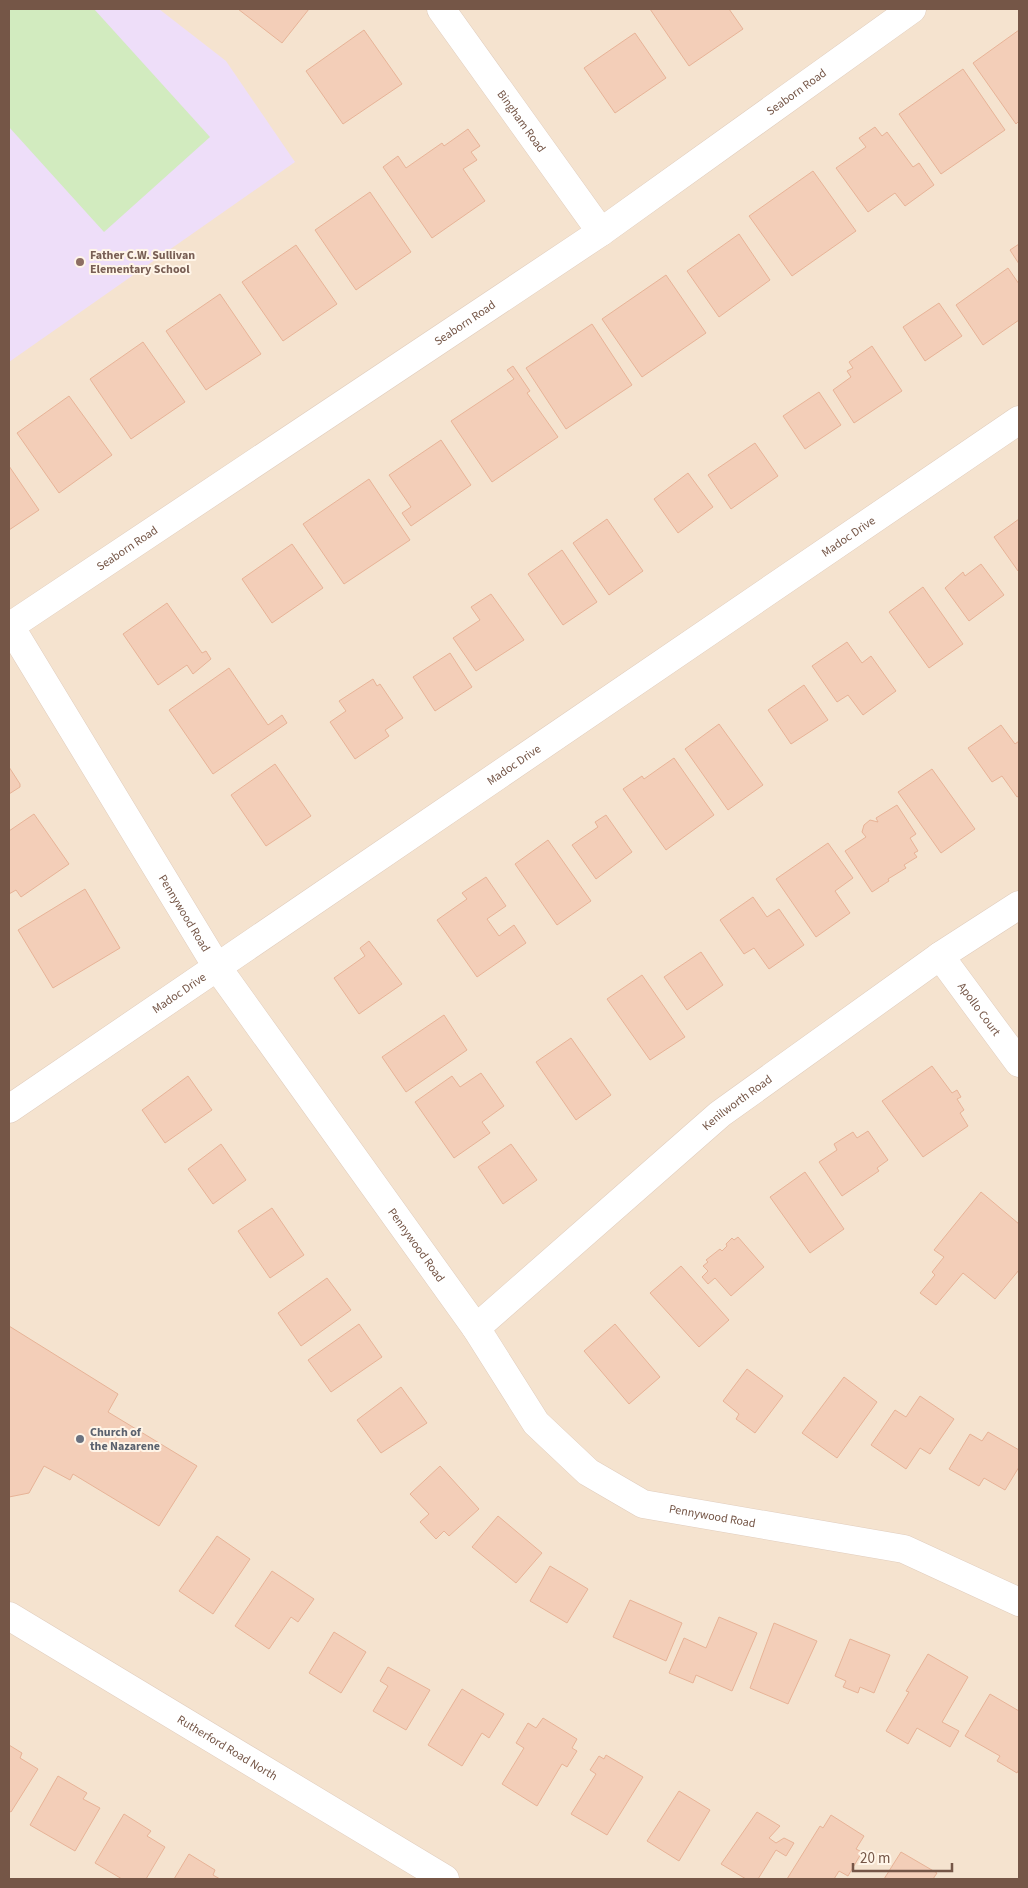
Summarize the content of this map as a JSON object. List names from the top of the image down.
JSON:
{
  "streets": {
    "street": [
      "Seaborn Road",
      "Bingham Road",
      "Madoc Drive",
      "Pennywood Road",
      "Apollo Court",
      "Kenilworth Road",
      "Rutherford Road North"
    ]
  },
  "crossings": [
    ["Seaborn Road", "Bingham Road"],
    ["Seaborn Road", "Pennywood Road"],
    ["Madoc Drive", "Pennywood Road"],
    ["Pennywood Road", "Kenilworth Road"],
    ["Apollo Court", "Kenilworth Road"]
  ],
  "places": ["Father C.W. Sullivan Elementary School", "Church of the Nazarene"],
  "scale_bar": "20 m"
}
